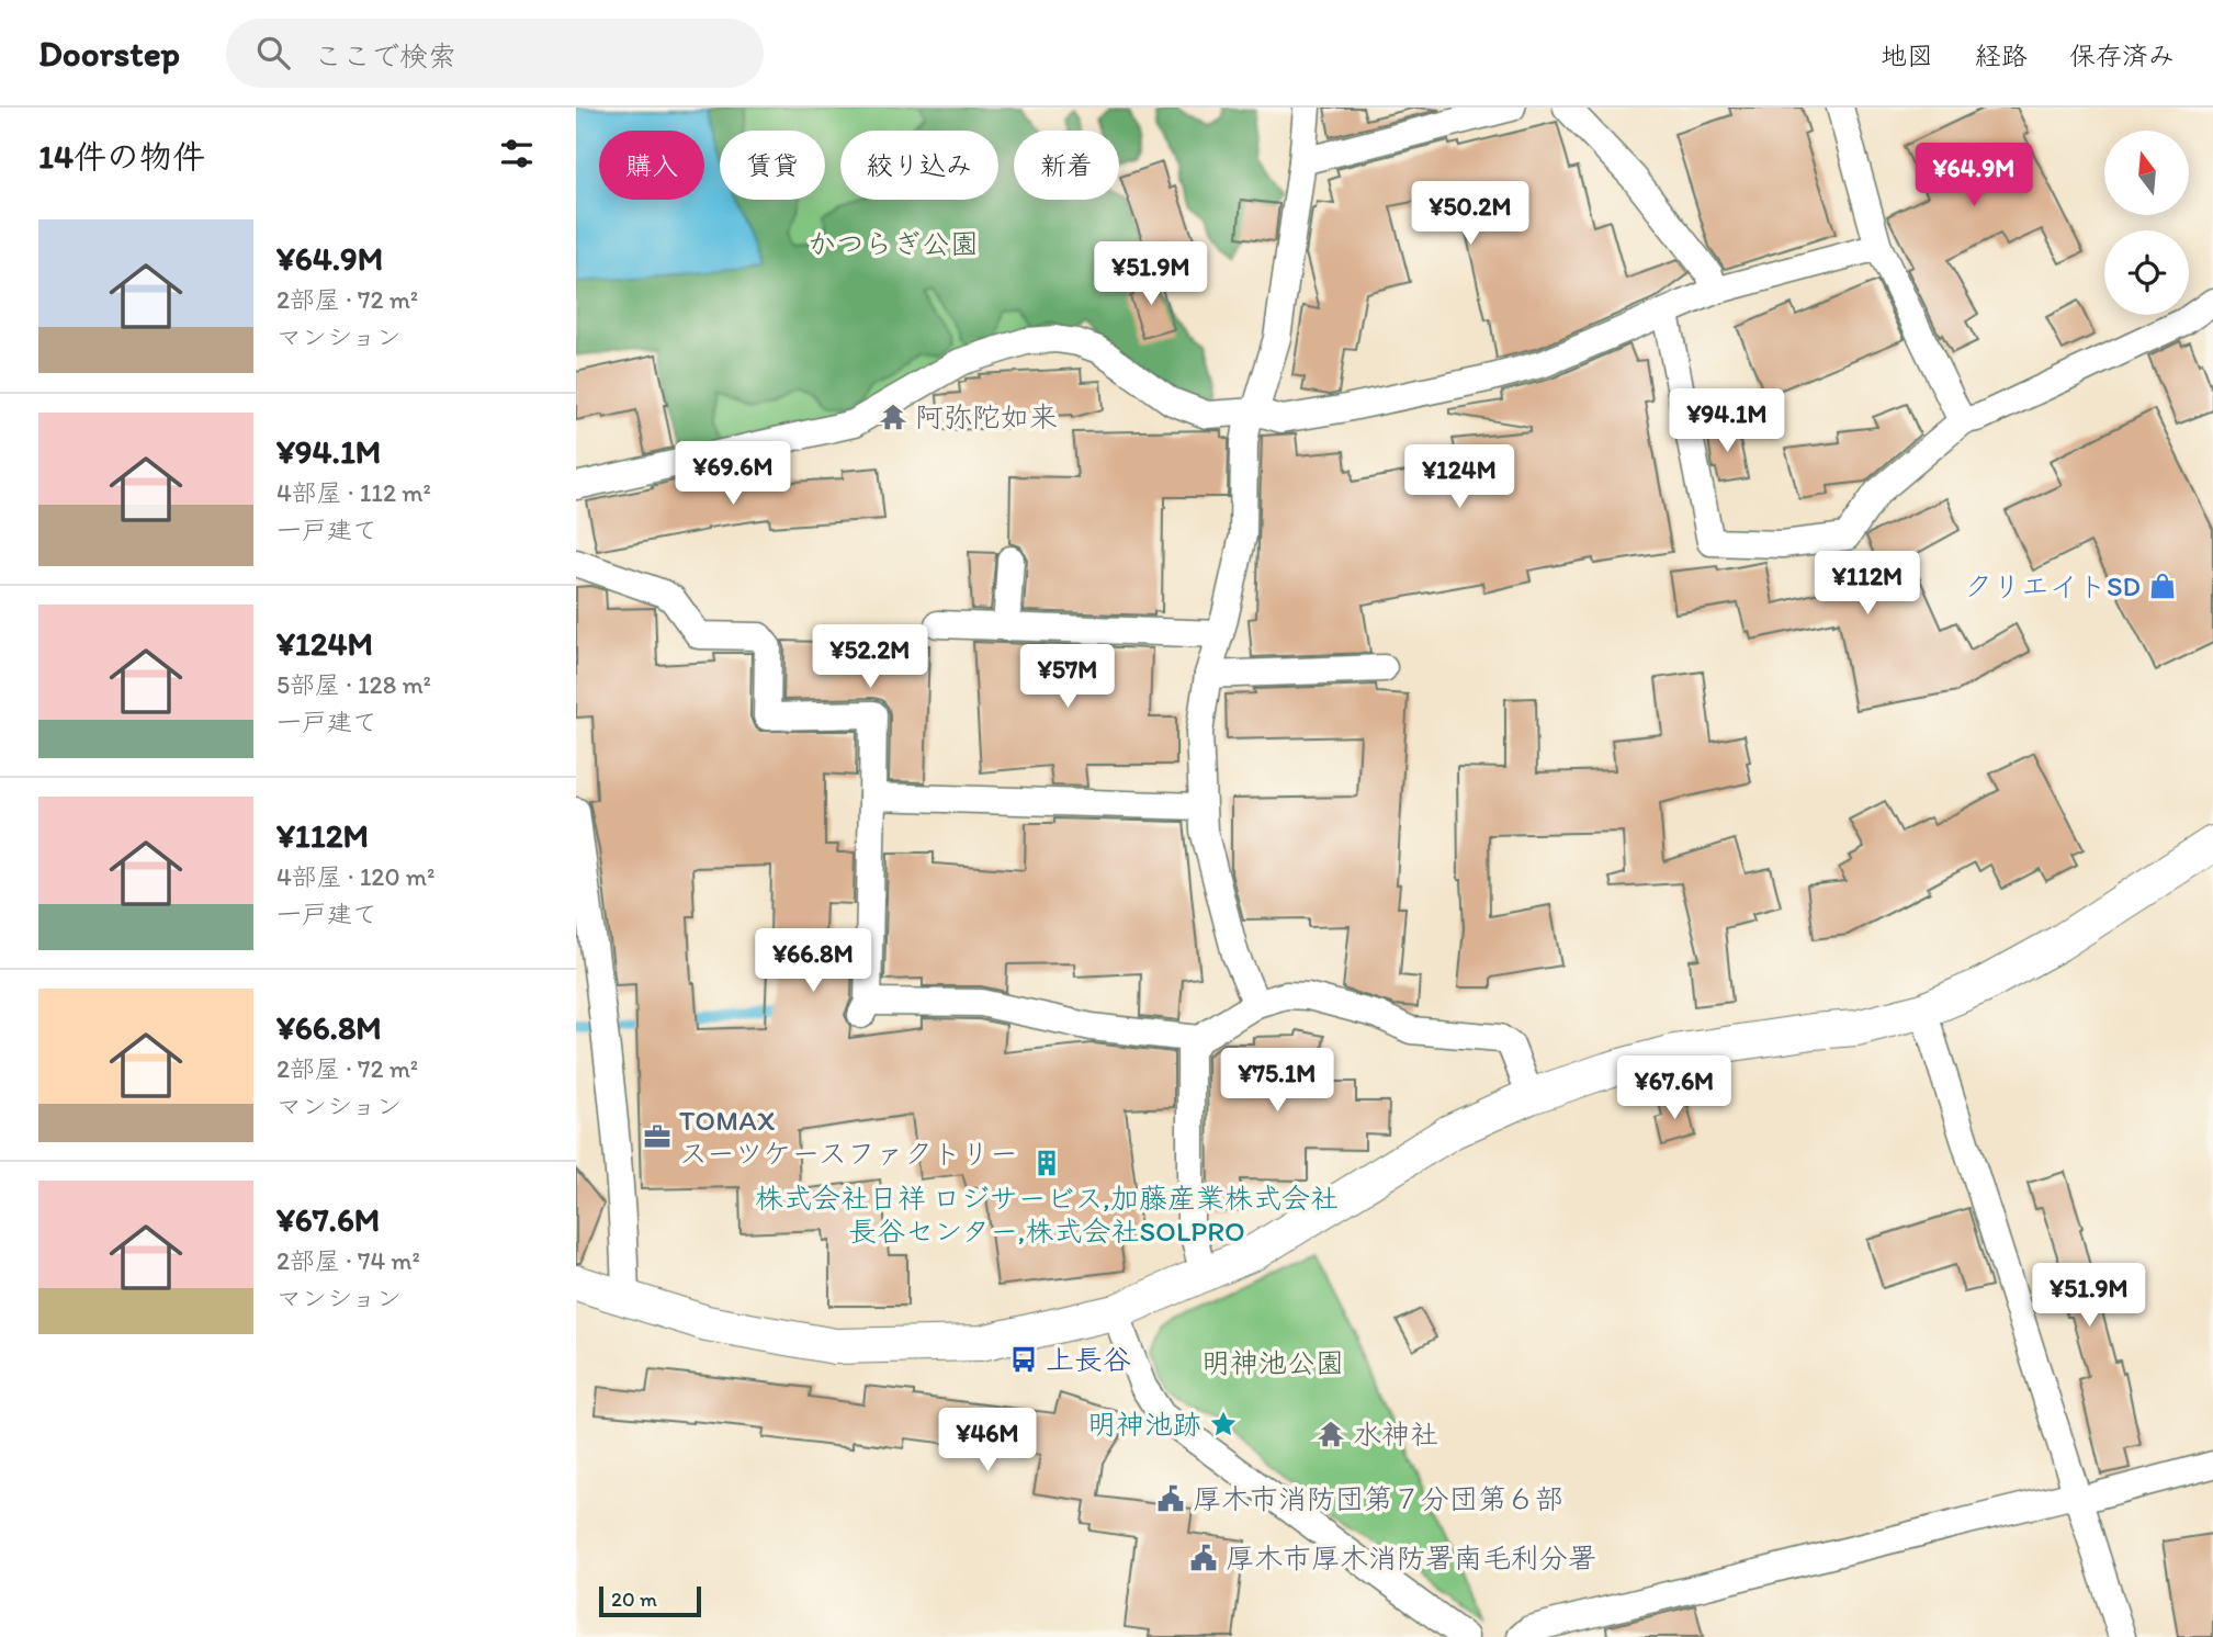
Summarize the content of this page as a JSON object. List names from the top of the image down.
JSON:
{
  "parks": ["かつらぎ公園", "明神池公園"],
  "places": {
    "temple": ["阿弥陀如来", "水神社"],
    "shop": ["クリエイトSD"],
    "office": ["TOMAX スーツケースファクトリー"],
    "building": ["株式会社日祥 ロジサービス,加藤産業株式会社 長谷センター,株式会社SOLPRO"],
    "bus stop": ["上長谷"],
    "place": ["明神池跡"],
    "public building": ["厚木市消防団第７分団第６部", "厚木市厚木消防署南毛利分署"]
  },
  "scale_bar": "20 m",
  "north": "top",
  "page": {
    "header": "Doorstep",
    "search": "ここで検索",
    "nav": ["地図", "経路", "保存済み"],
    "heading": "14件の物件",
    "chip": [
      "購入",
      "賃貸",
      "絞り込み",
      "新着"
    ],
    "price": [
      "¥64.9M",
      "¥50.2M",
      "¥51.9M",
      "¥94.1M",
      "¥69.6M",
      "¥124M",
      "¥112M",
      "¥52.2M",
      "¥57M",
      "¥66.8M",
      "¥75.1M",
      "¥67.6M",
      "¥51.9M",
      "¥46M"
    ],
    "list": [
      {
        "name": "¥64.9M",
        "note": "2部屋 · 72 m² · マンション"
      },
      {
        "name": "¥94.1M",
        "note": "4部屋 · 112 m² · 一戸建て"
      },
      {
        "name": "¥124M",
        "note": "5部屋 · 128 m² · 一戸建て"
      },
      {
        "name": "¥112M",
        "note": "4部屋 · 120 m² · 一戸建て"
      },
      {
        "name": "¥66.8M",
        "note": "2部屋 · 72 m² · マンション"
      },
      {
        "name": "¥67.6M",
        "note": "2部屋 · 74 m² · マンション"
      }
    ],
    "scale": "20 m"
  }
}
